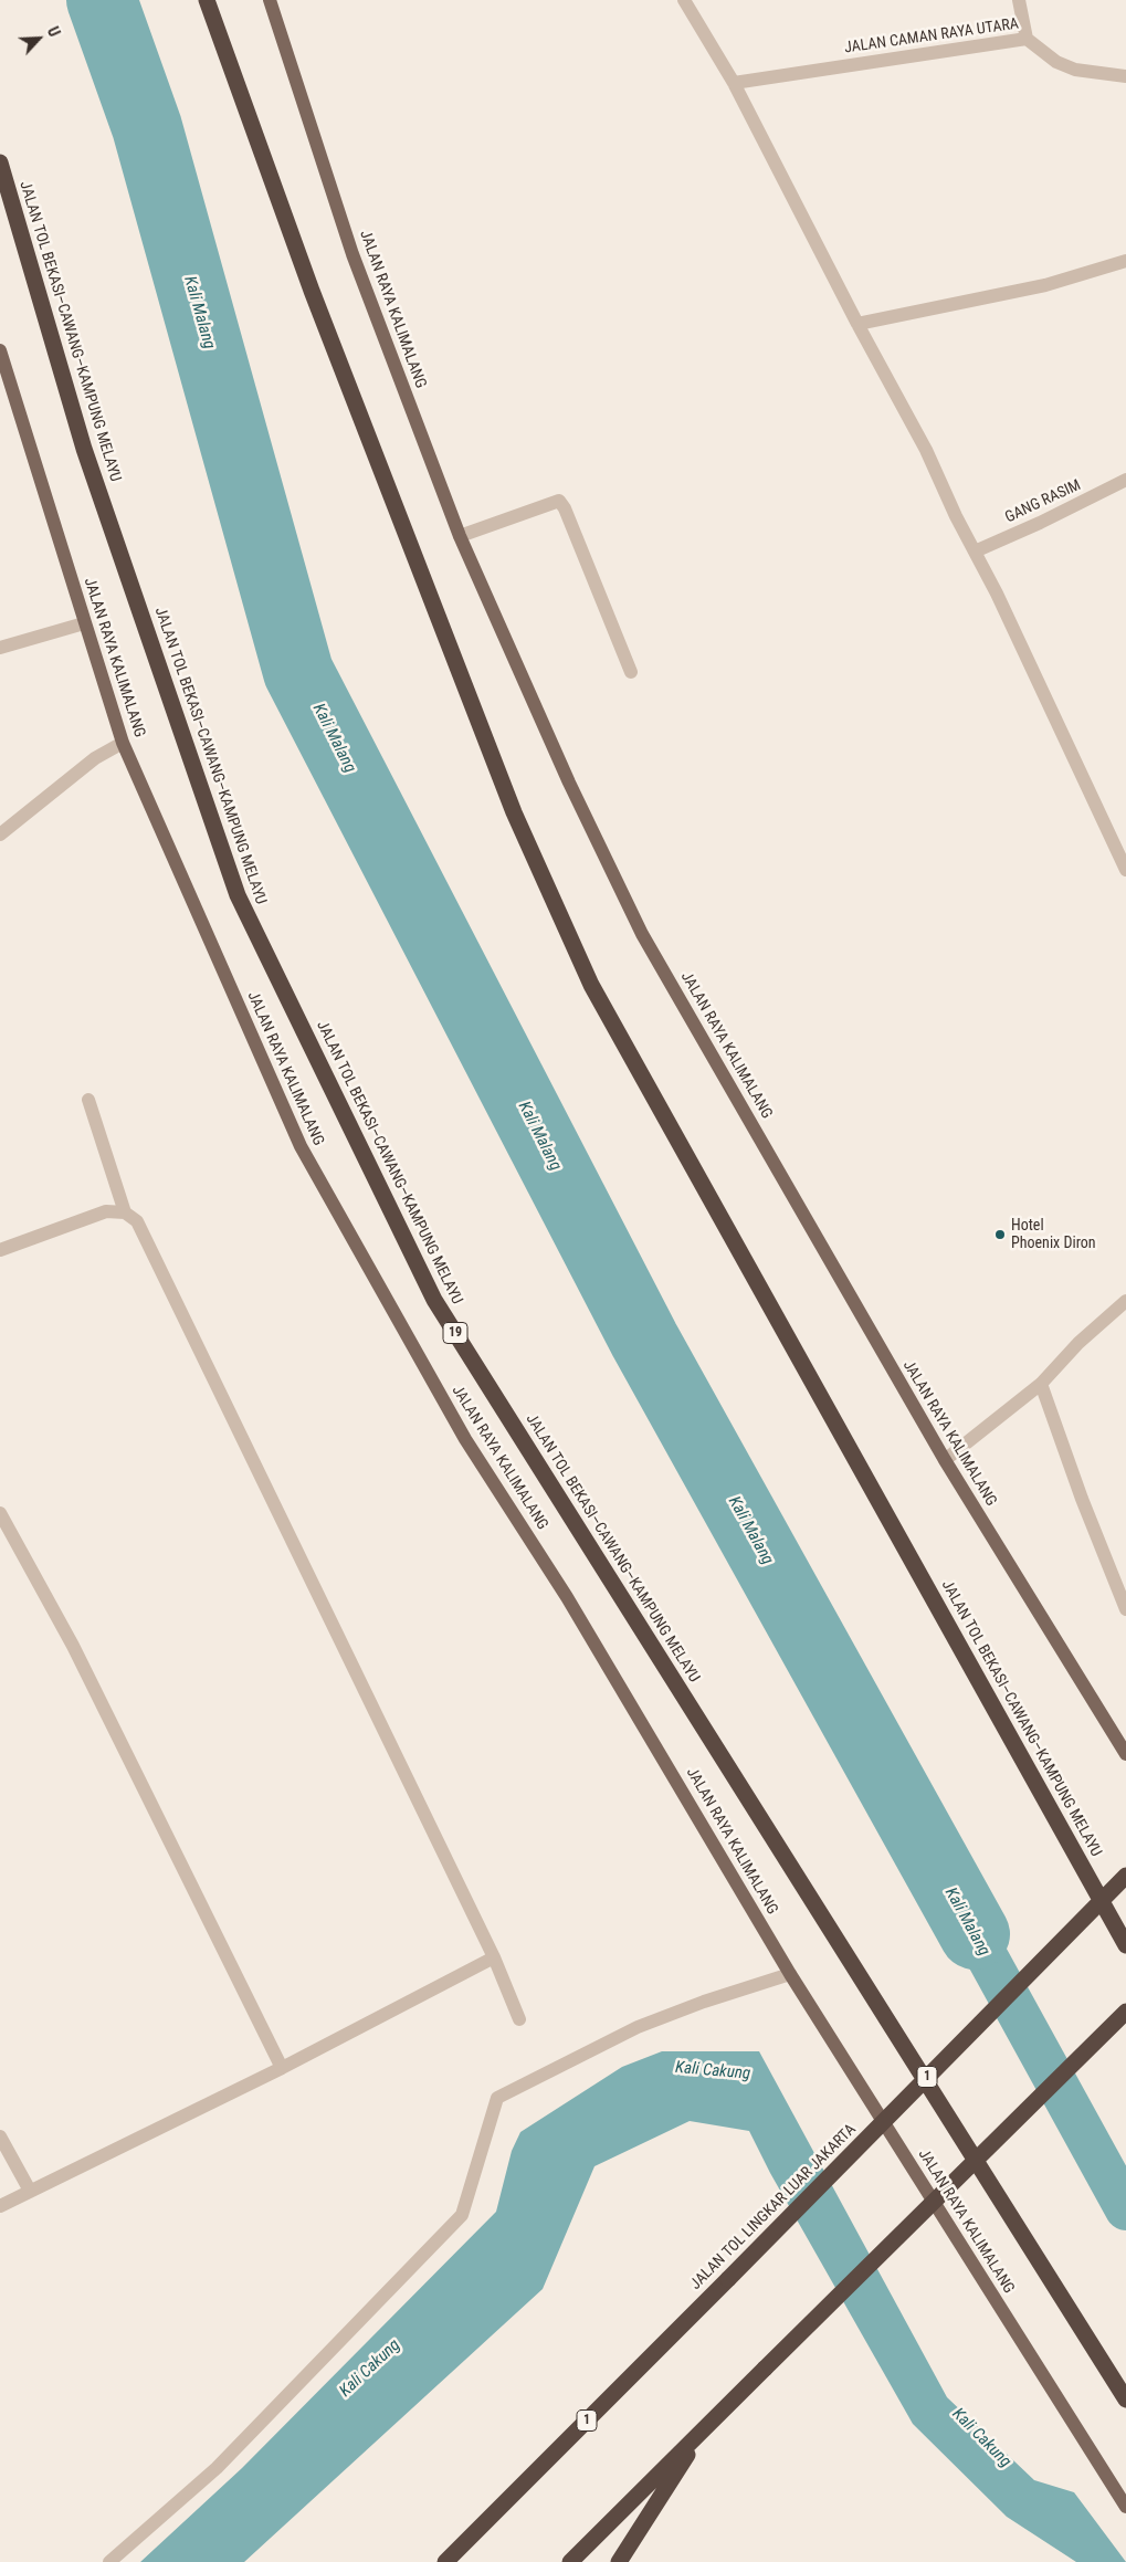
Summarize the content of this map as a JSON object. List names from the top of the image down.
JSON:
{
  "streets": {
    "highway": [
      "JALAN TOL BEKASI–CAWANG–KAMPUNG MELAYU",
      "19",
      "1",
      "JALAN TOL LINGKAR LUAR JAKARTA"
    ],
    "main road": ["JALAN RAYA KALIMALANG"],
    "street": ["JALAN CAMAN RAYA UTARA", "GANG RASIM"]
  },
  "water": ["Kali Malang", "Kali Cakung"],
  "places": ["Hotel Phoenix Diron"],
  "north": "top right"
}
